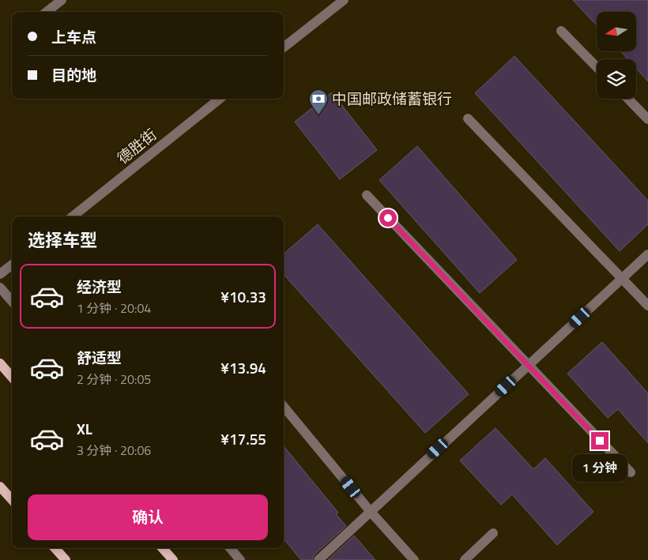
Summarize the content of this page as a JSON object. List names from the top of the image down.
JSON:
{
  "streets": {
    "street": ["德胜街"]
  },
  "places": {
    "bank": ["中国邮政储蓄银行"]
  },
  "north": "left",
  "page": {
    "banner": ["上车点", "目的地"],
    "heading": "选择车型",
    "list": [
      {
        "name": "经济型",
        "note": "1 分钟 · 20:04",
        "value": "¥10.33"
      },
      {
        "name": "舒适型",
        "note": "2 分钟 · 20:05",
        "value": "¥13.94"
      },
      {
        "name": "XL",
        "note": "3 分钟 · 20:06",
        "value": "¥17.55"
      }
    ],
    "bubble": "1 分钟",
    "buttons": "确认"
  }
}
